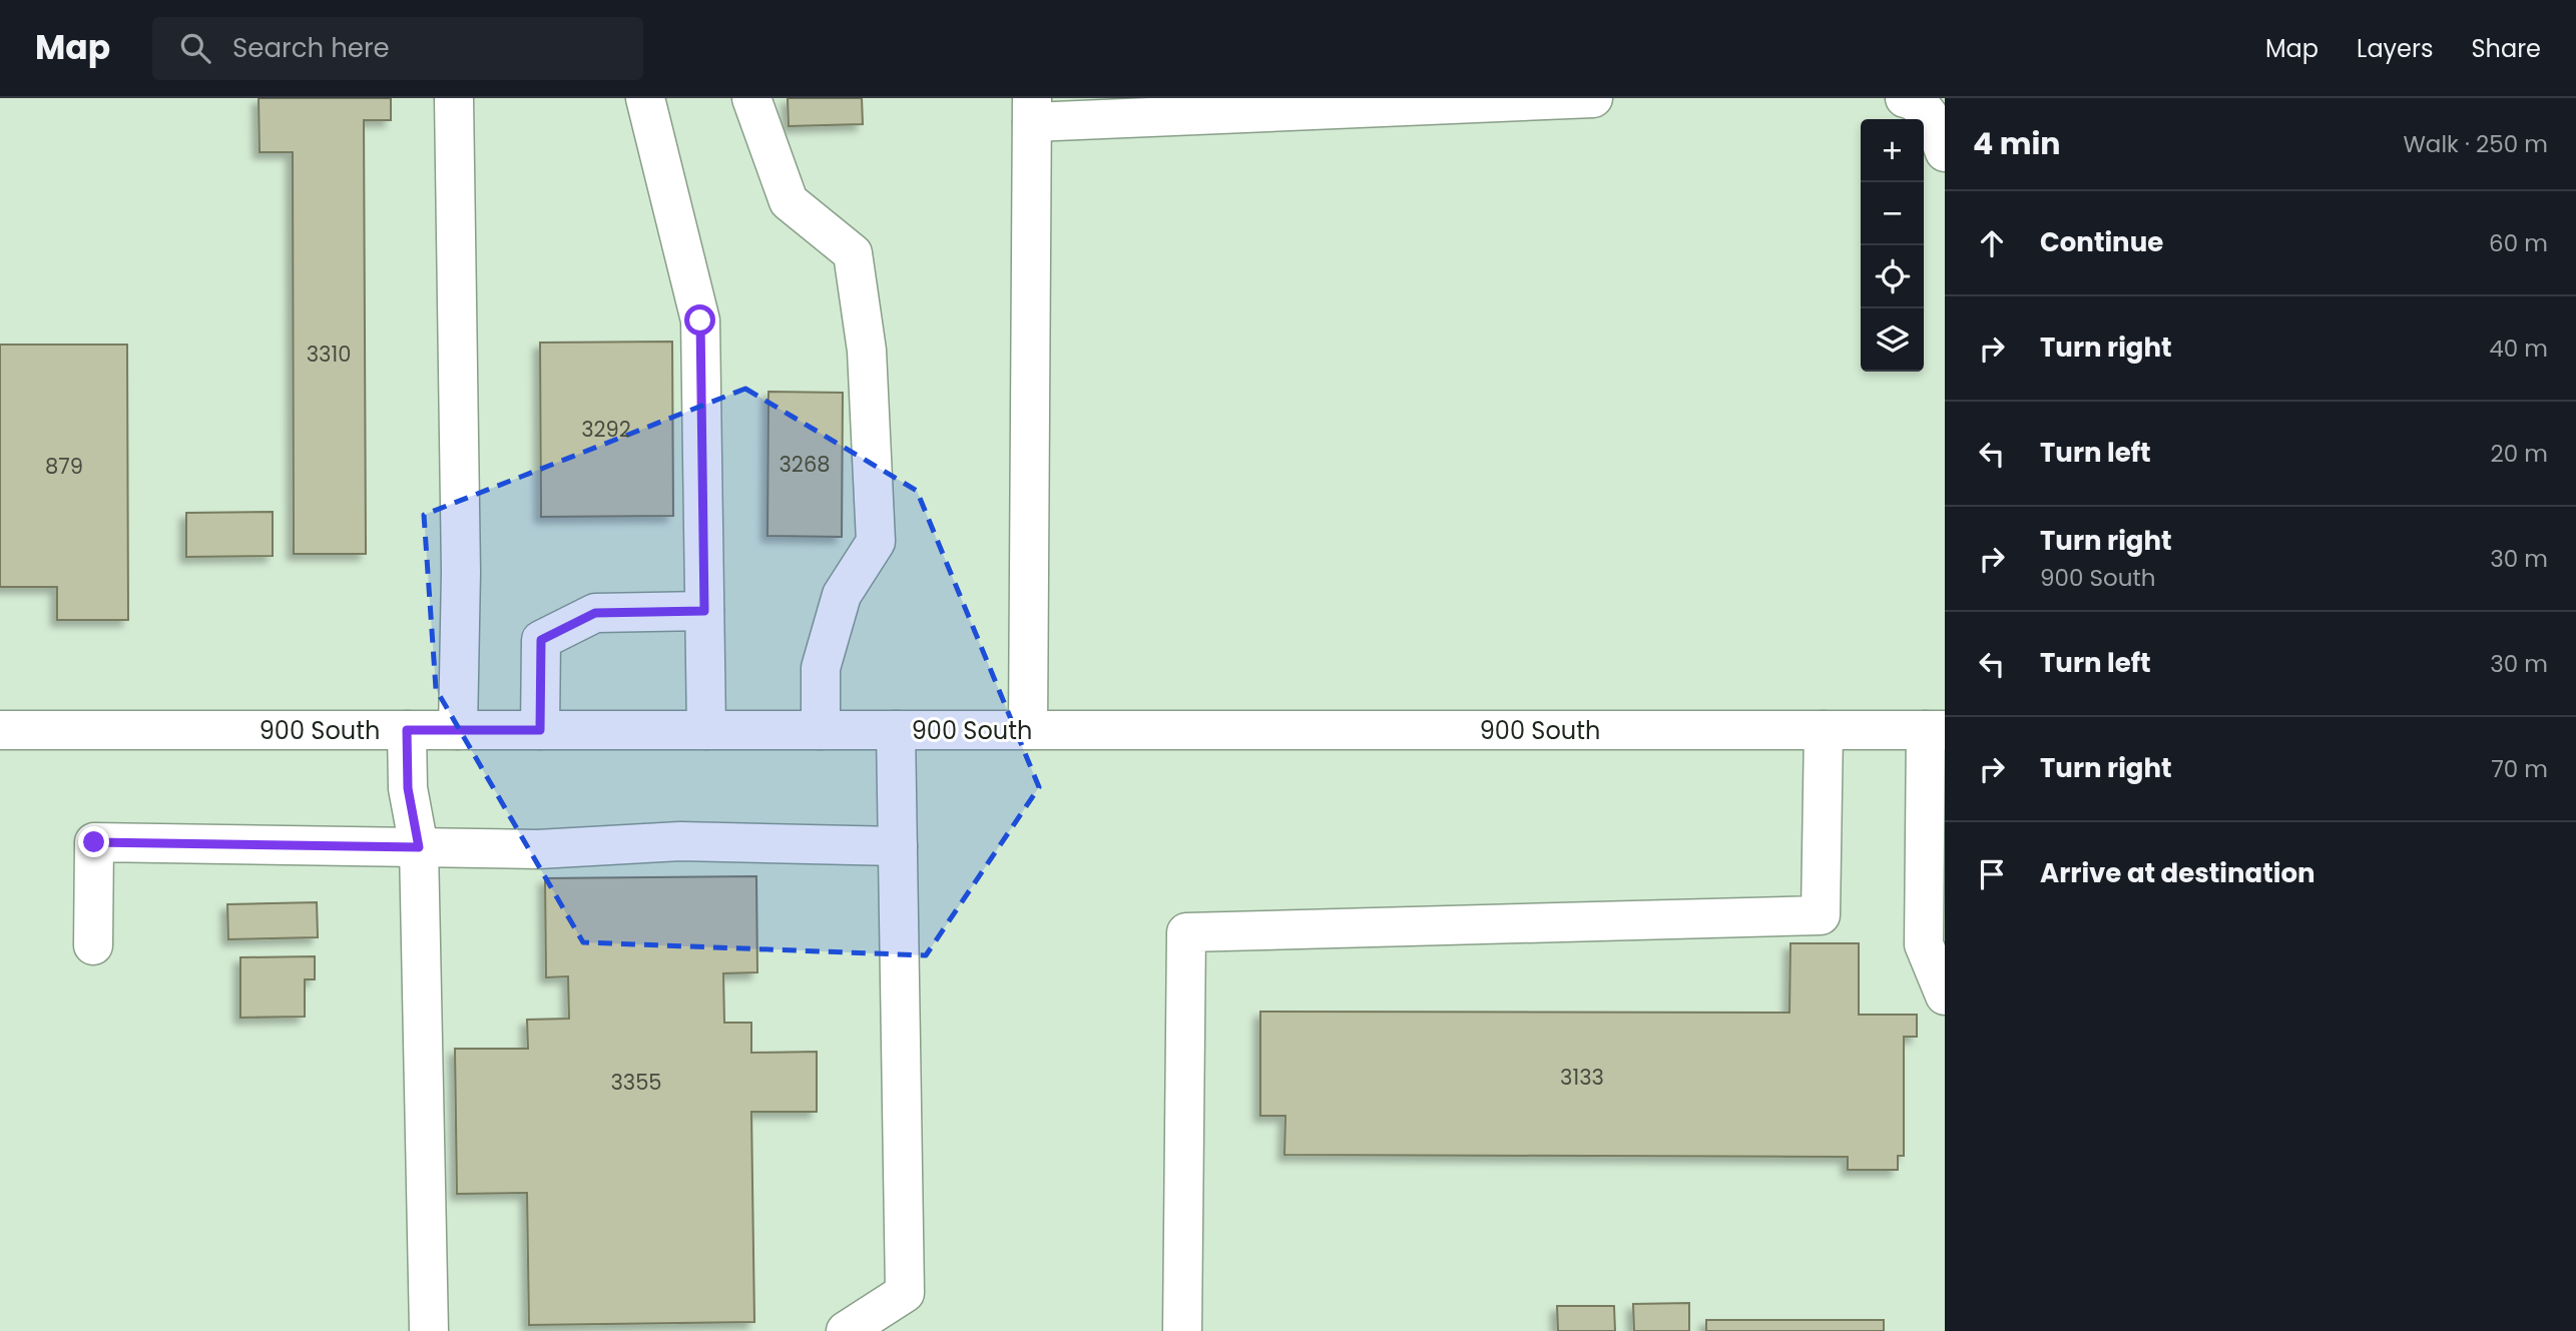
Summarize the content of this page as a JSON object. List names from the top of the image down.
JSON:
{
  "streets": {
    "street": ["900 South"]
  },
  "house_numbers": [
    "3310",
    "3292",
    "3268",
    "879",
    "3133",
    "3355"
  ],
  "page": {
    "header": "Map",
    "search": "Search here",
    "nav": ["Map", "Layers", "Share"],
    "heading": ["4 min", "Walk · 250 m"],
    "map_buttons": ["+", "−"],
    "list": [
      ["Continue", "60 m"],
      ["Turn right", "40 m"],
      ["Turn left", "20 m"],
      ["Turn right", "900 South", "30 m"],
      ["Turn left", "30 m"],
      ["Turn right", "70 m"],
      "Arrive at destination"
    ]
  }
}
